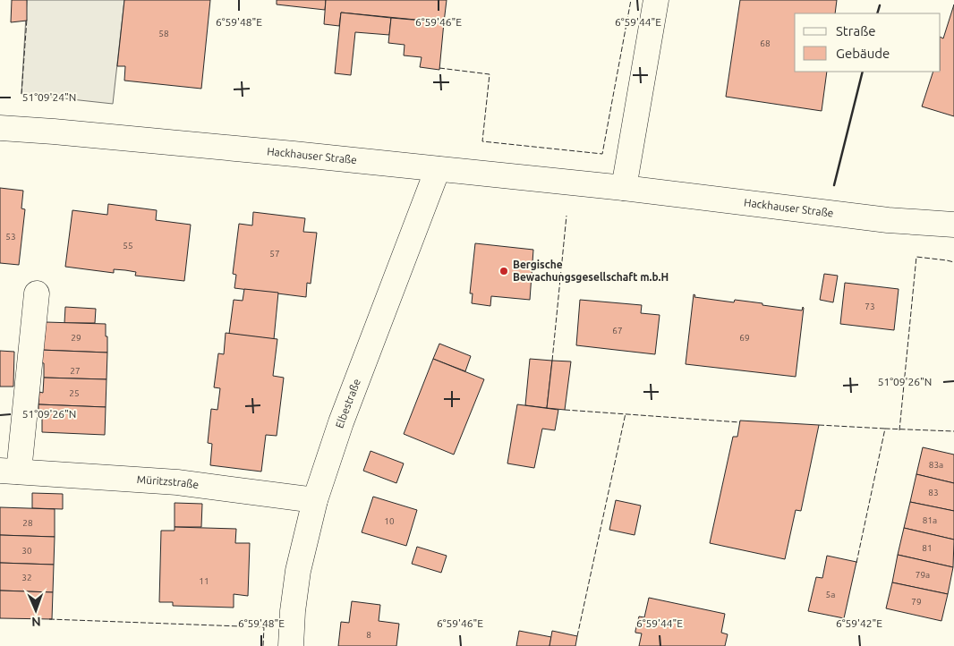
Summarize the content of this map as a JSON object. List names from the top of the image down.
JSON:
{
  "streets": {
    "street": ["Hackhauser Straße", "Elbestraße", "Müritzstraße"]
  },
  "crossings": [
    ["Hackhauser Straße", "Elbestraße"],
    ["Elbestraße", "Müritzstraße"]
  ],
  "places": ["Bergische Bewachungsgesellschaft m.b.H"],
  "house_numbers": [
    "58",
    "68",
    "53",
    "55",
    "57",
    "73",
    "67",
    "29",
    "69",
    "27",
    "25",
    "83a",
    "83",
    "81a",
    "10",
    "28",
    "81",
    "30",
    "79a",
    "32",
    "11",
    "5a",
    "79",
    "8"
  ],
  "legend": ["Straße", "Gebäude"],
  "north": "bottom",
  "coordinates": [
    "6°59'48\"E",
    "6°59'46\"E",
    "6°59'44\"E",
    "51°09'24\"N",
    "51°09'26\"N",
    "6°59'42\"E"
  ]
}
